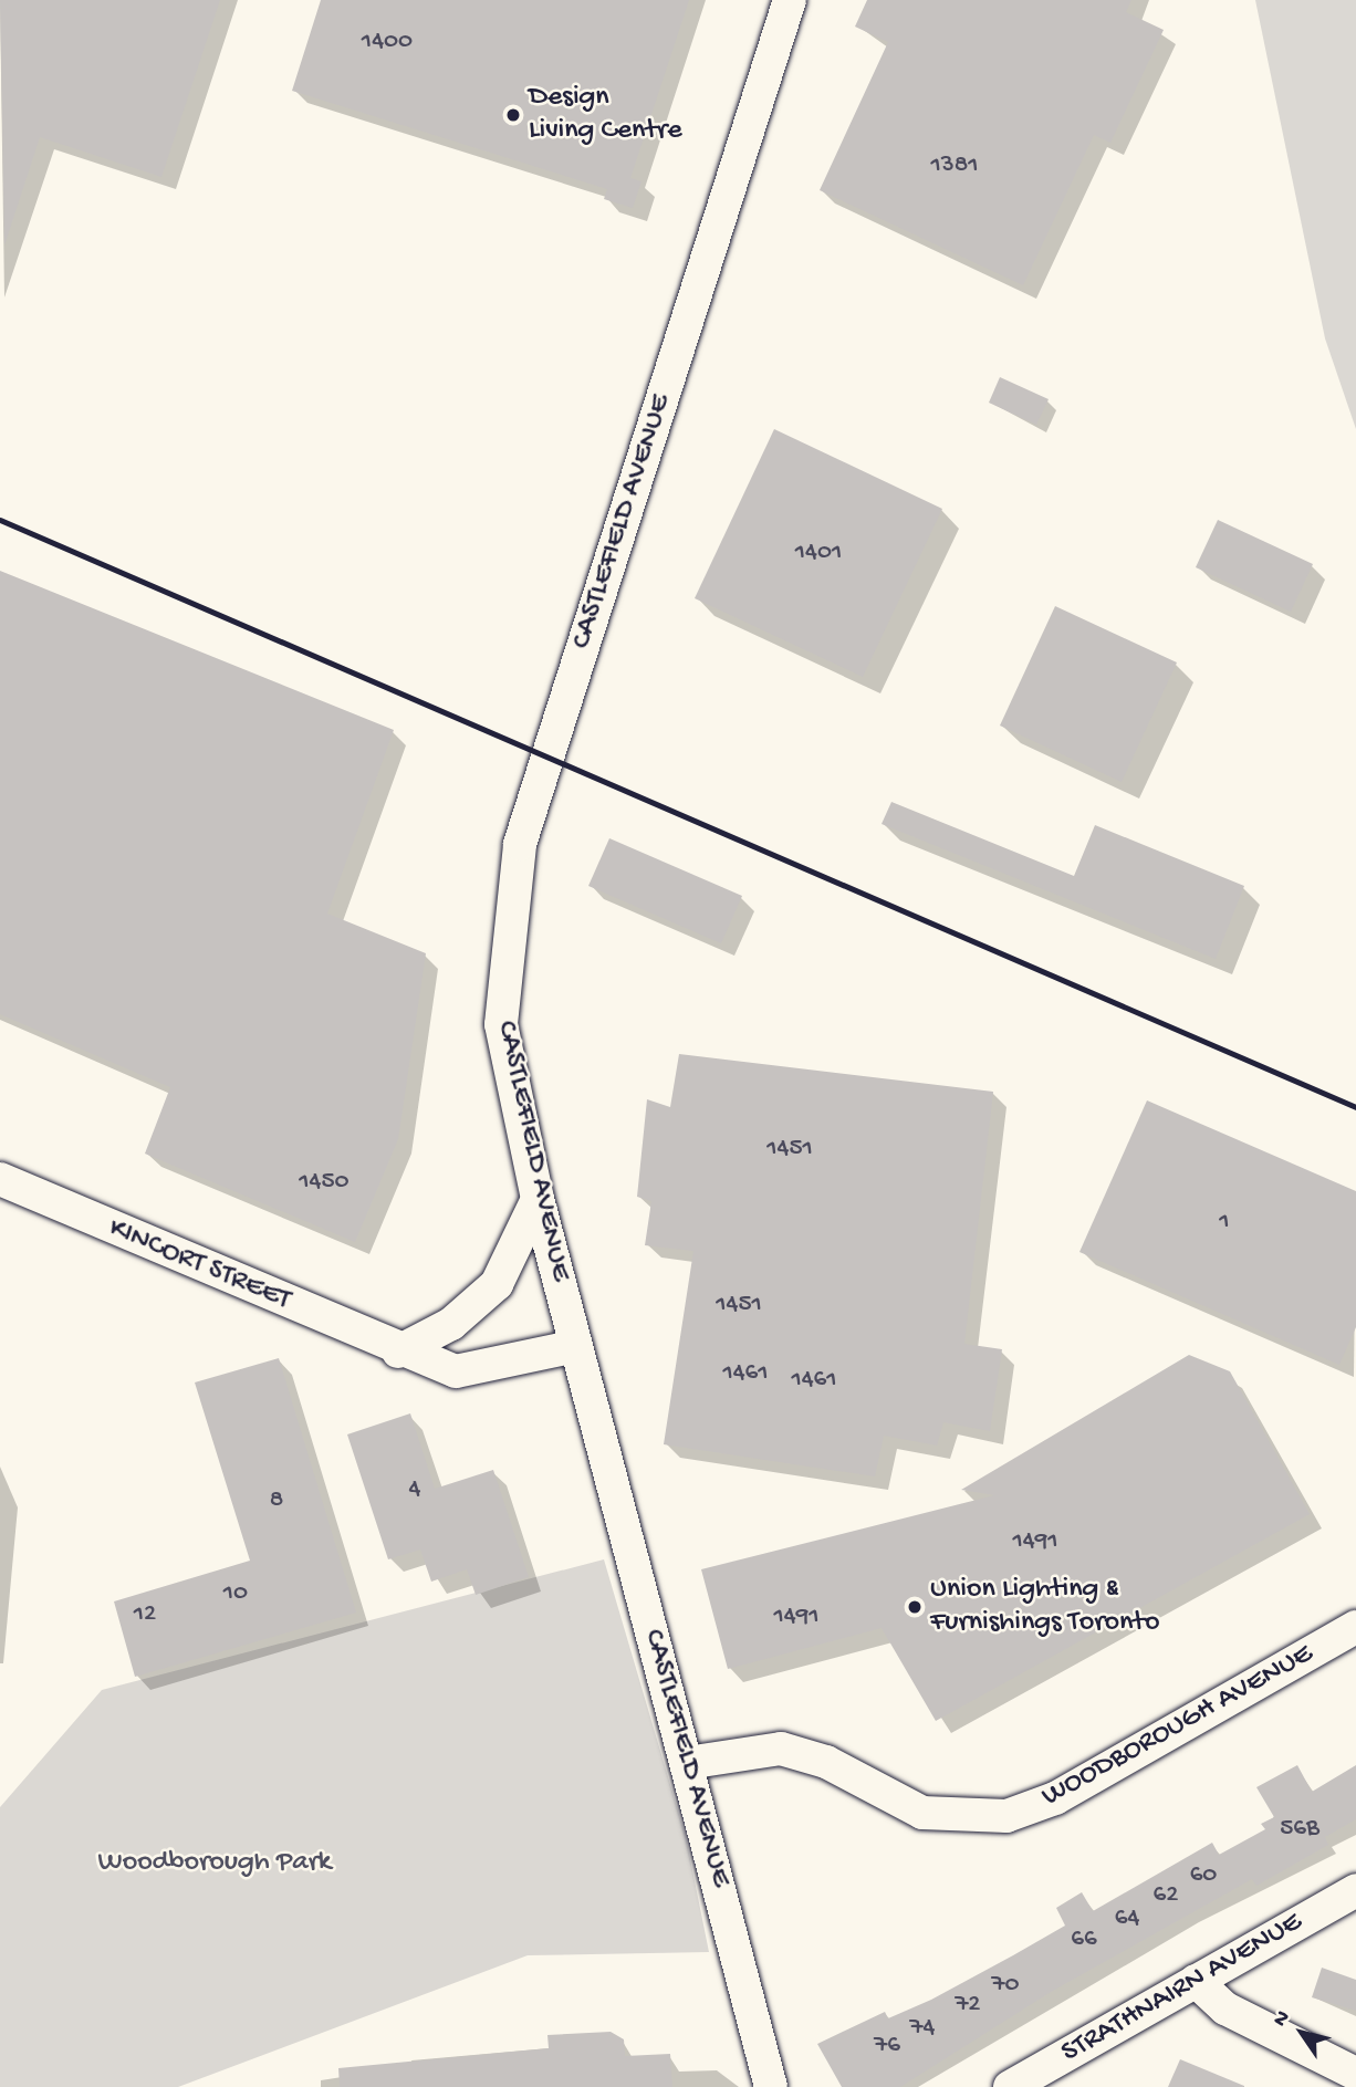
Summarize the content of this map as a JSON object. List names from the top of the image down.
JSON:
{
  "streets": {
    "street": [
      "CASTLEFIELD AVENUE",
      "KINCORT STREET",
      "WOODBOROUGH AVENUE",
      "STRATHNAIRN AVENUE"
    ]
  },
  "crossings": [
    ["CASTLEFIELD AVENUE", "KINCORT STREET"],
    ["CASTLEFIELD AVENUE", "WOODBOROUGH AVENUE"]
  ],
  "parks": ["Woodborough Park"],
  "places": ["Design Living Centre", "Union Lighting & Furnishings Toronto"],
  "house_numbers": [
    "1400",
    "1381",
    "1401",
    "1451",
    "1450",
    "1",
    "1451",
    "1461",
    "1461",
    "4",
    "8",
    "1491",
    "10",
    "12",
    "1491",
    "56B",
    "60",
    "62",
    "64",
    "66",
    "70",
    "72",
    "74",
    "76"
  ],
  "north": "top left"
}
